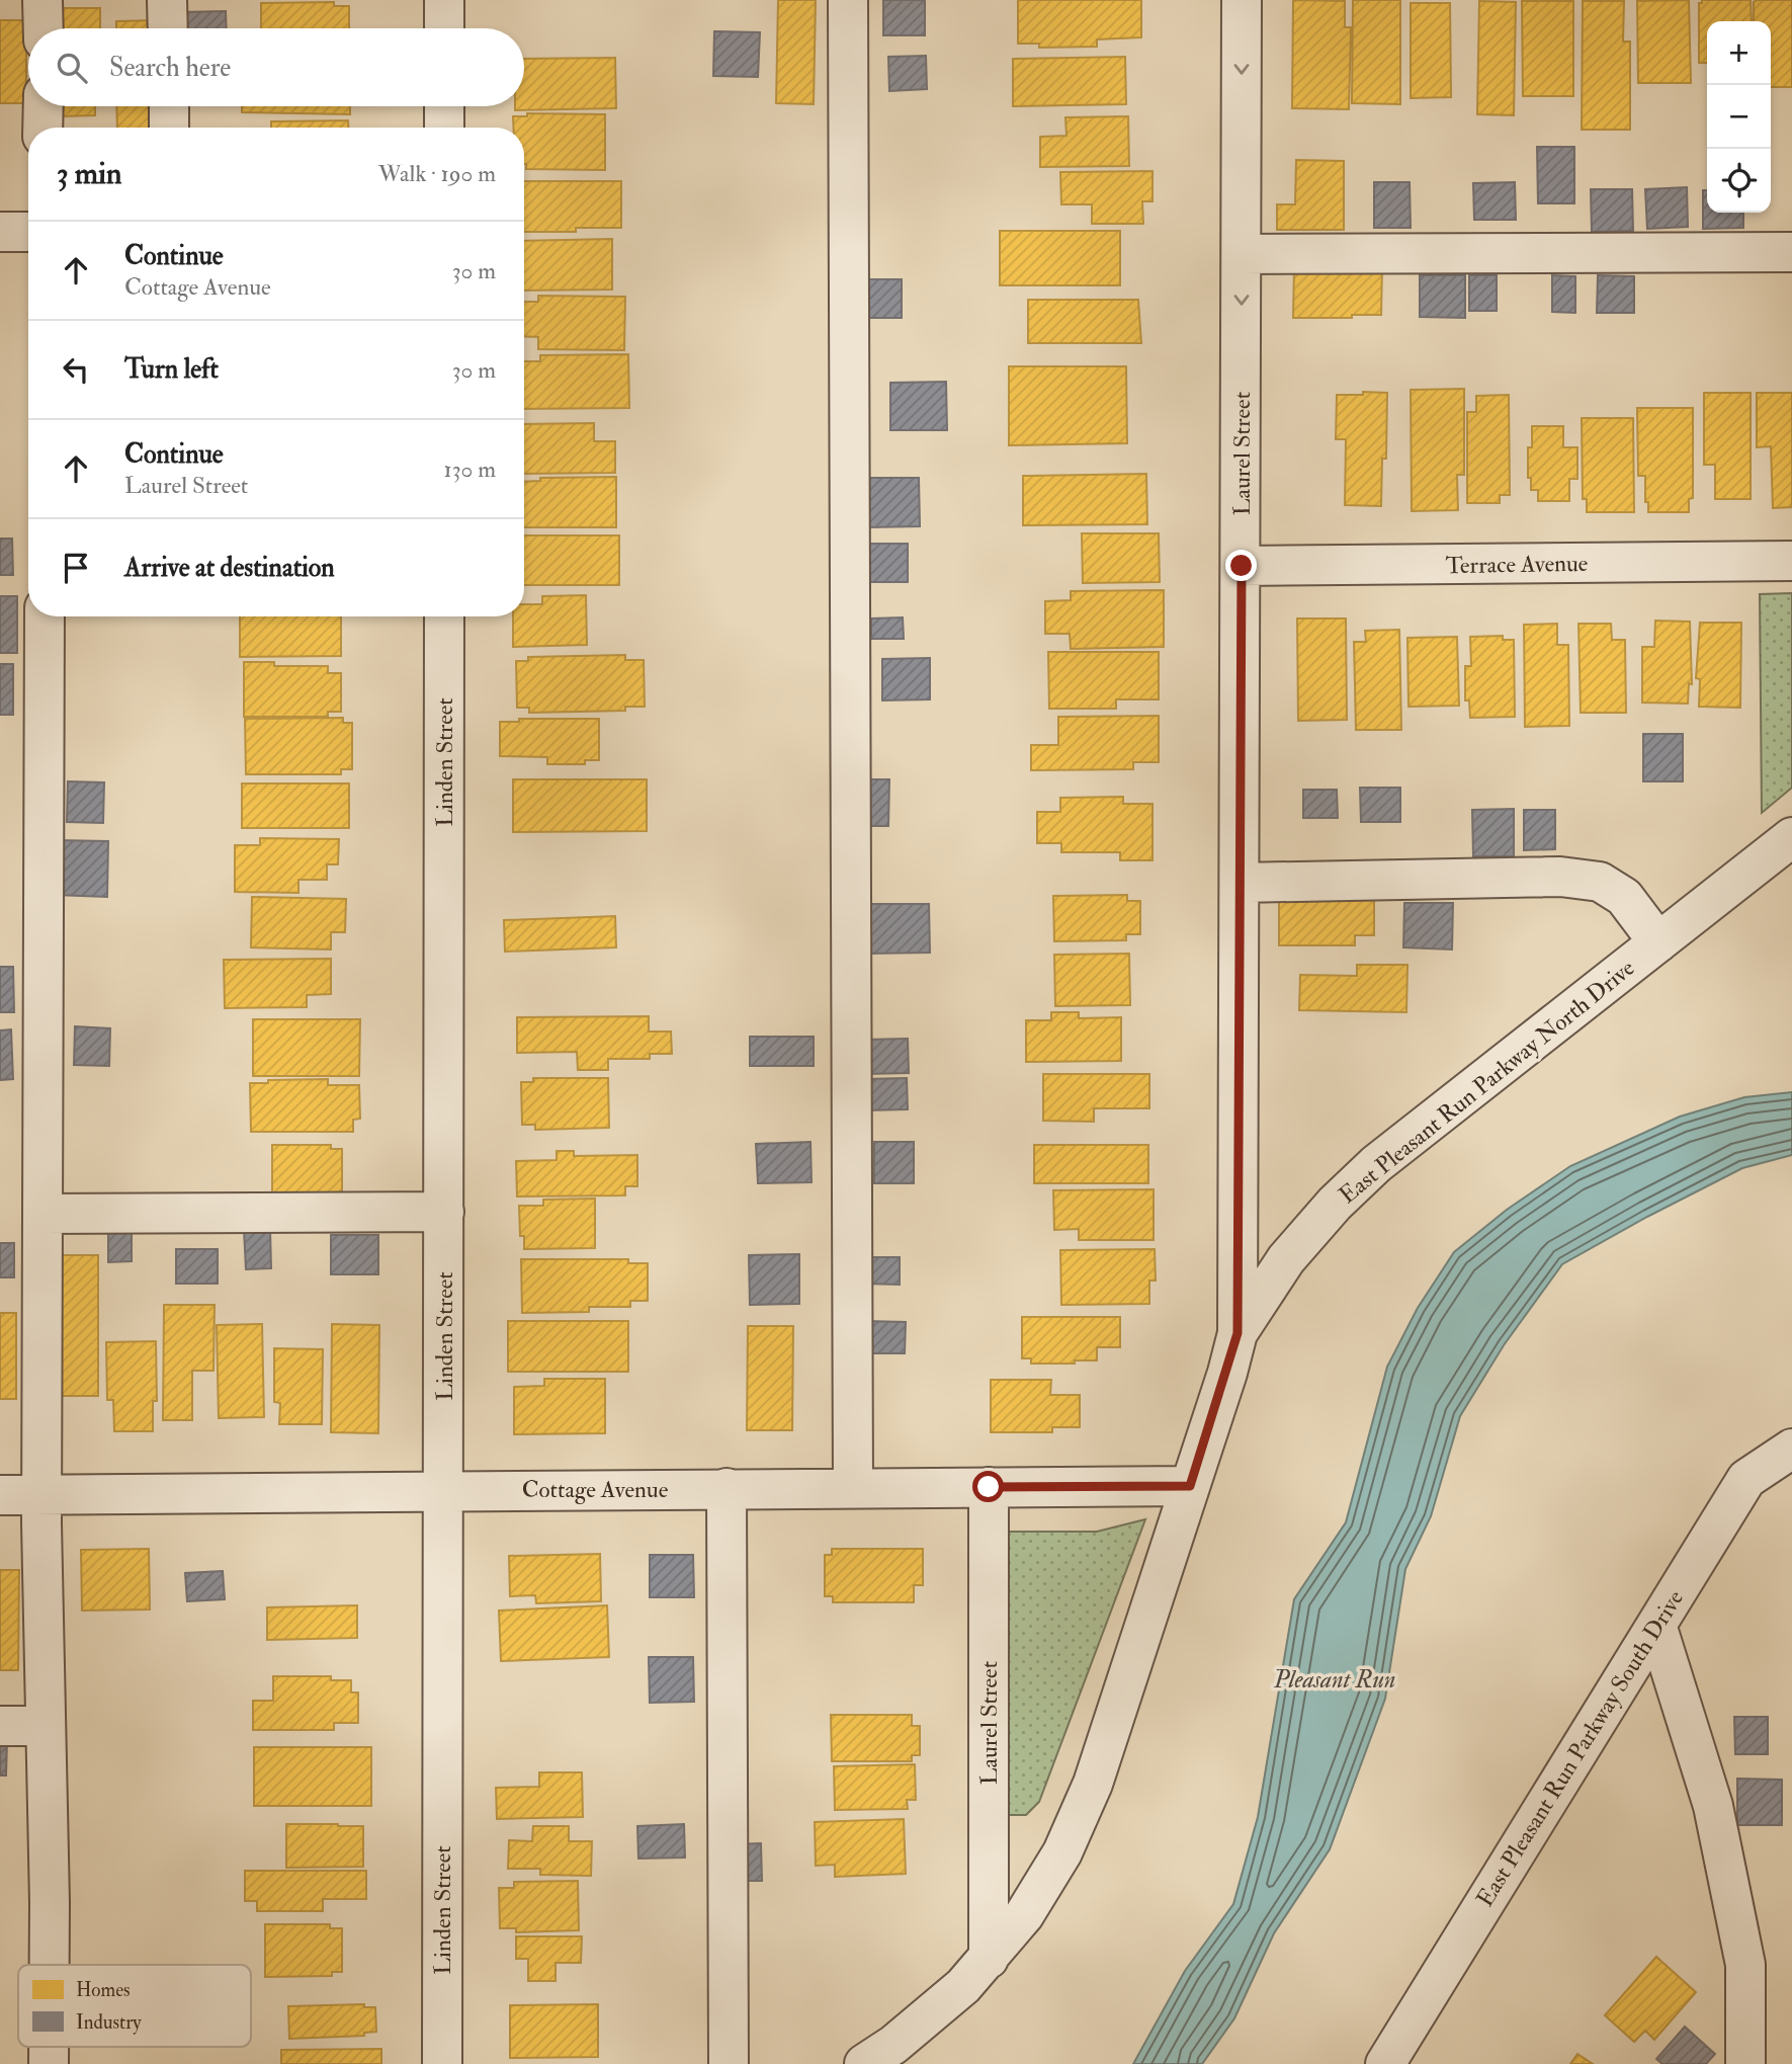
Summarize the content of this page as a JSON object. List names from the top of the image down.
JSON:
{
  "streets": {
    "street": [
      "Laurel Street",
      "Terrace Avenue",
      "Linden Street",
      "East Pleasant Run Parkway North Drive",
      "Cottage Avenue",
      "East Pleasant Run Parkway South Drive"
    ]
  },
  "crossings": [
    ["Laurel Street", "Terrace Avenue"],
    ["Laurel Street", "East Pleasant Run Parkway North Drive"],
    ["Laurel Street", "Cottage Avenue"],
    ["Linden Street", "Cottage Avenue"],
    ["East Pleasant Run Parkway North Drive", "Cottage Avenue"]
  ],
  "water": ["Pleasant Run"],
  "legend": ["Homes", "Industry"],
  "page": {
    "map_buttons": ["+", "−"],
    "search": "Search here",
    "heading": ["3 min", "Walk · 190 m"],
    "list": [
      ["Continue", "Cottage Avenue", "30 m"],
      ["Turn left", "30 m"],
      ["Continue", "Laurel Street", "130 m"],
      "Arrive at destination"
    ]
  }
}
